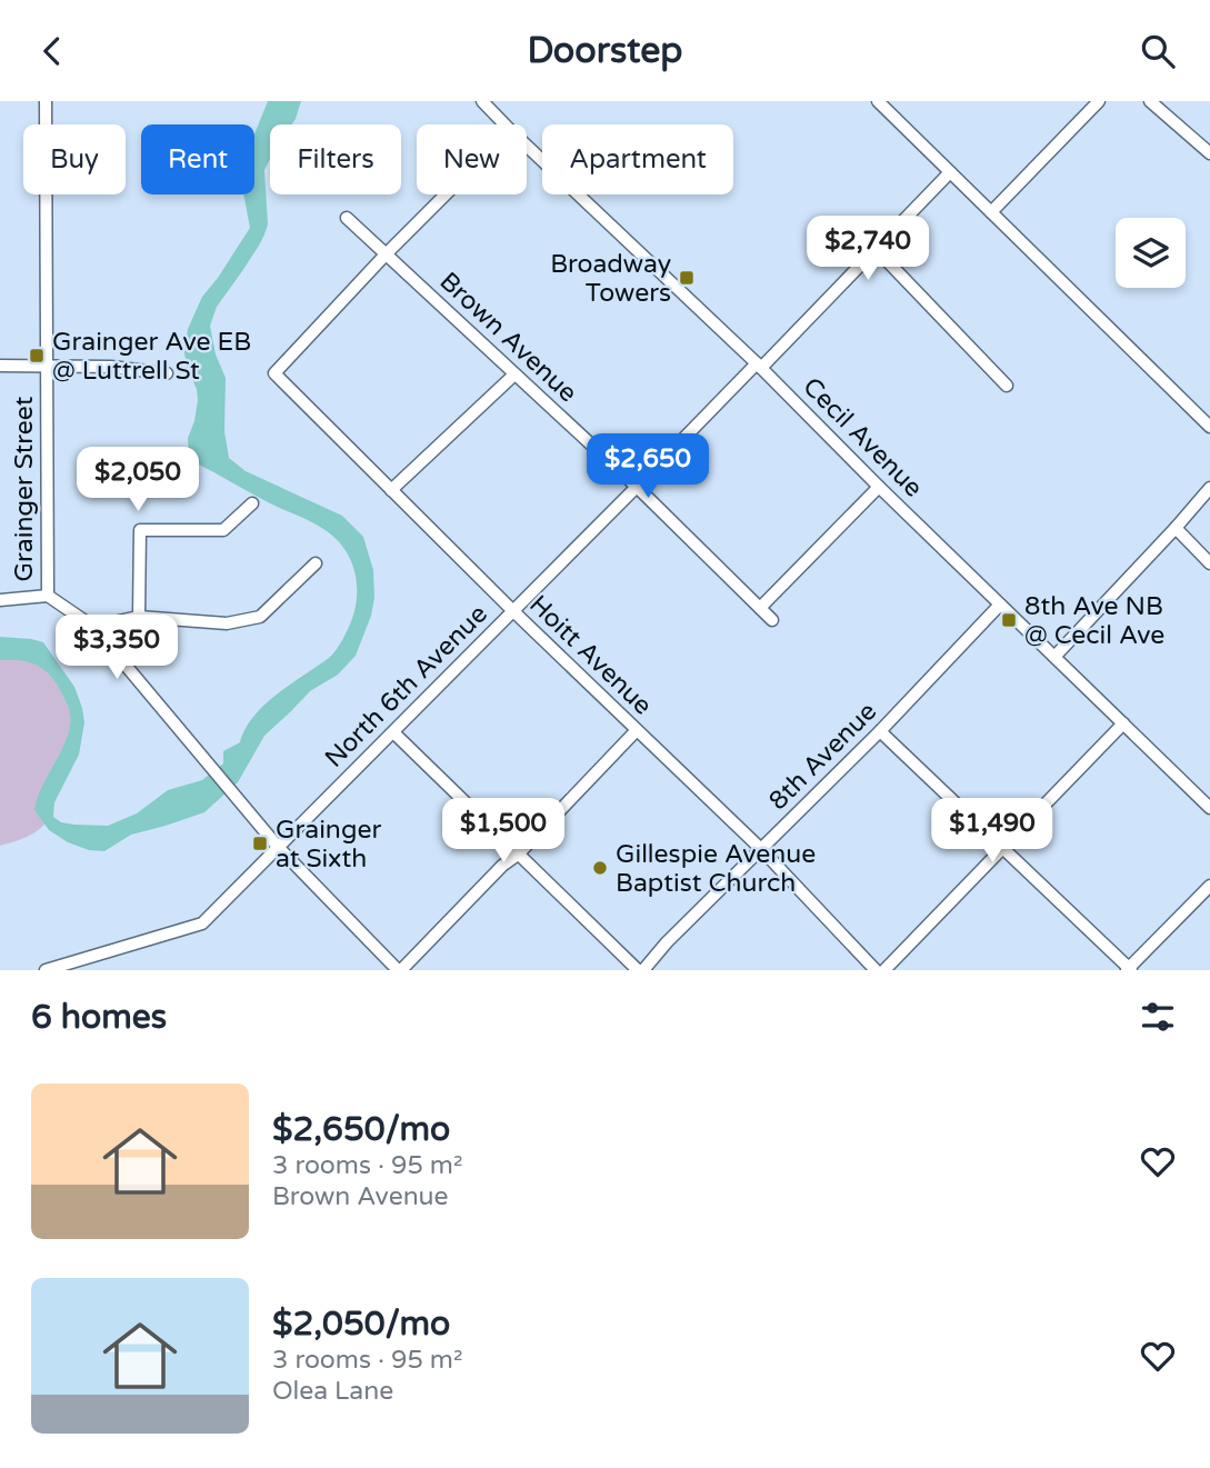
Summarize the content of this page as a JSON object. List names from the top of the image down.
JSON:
{
  "streets": {
    "street": [
      "Brown Avenue",
      "Cecil Avenue",
      "Grainger Street",
      "Hoitt Avenue",
      "North 6th Avenue",
      "8th Avenue"
    ]
  },
  "crossings": [
    ["Brown Avenue", "Hoitt Avenue"],
    ["Brown Avenue", "North 6th Avenue"],
    ["Cecil Avenue", "North 6th Avenue"],
    ["Cecil Avenue", "8th Avenue"],
    ["Grainger Street", "North 6th Avenue"],
    ["Hoitt Avenue", "North 6th Avenue"],
    ["Hoitt Avenue", "8th Avenue"]
  ],
  "places": {
    "transit": [
      "Broadway Towers",
      "Grainger Ave EB @ Luttrell St",
      "8th Ave NB @ Cecil Ave",
      "Grainger at Sixth"
    ],
    "other": ["Gillespie Avenue Baptist Church"]
  },
  "page": {
    "header": "Doorstep",
    "chip": [
      "Buy",
      "Rent",
      "Filters",
      "New",
      "Apartment"
    ],
    "price": [
      "$2,740",
      "$2,650",
      "$2,050",
      "$3,350",
      "$1,500",
      "$1,490"
    ],
    "heading": "6 homes",
    "list": [
      {
        "name": "$2,650/mo",
        "note": "3 rooms · 95 m² · Brown Avenue"
      },
      {
        "name": "$2,050/mo",
        "note": "3 rooms · 95 m² · Olea Lane"
      }
    ]
  }
}
